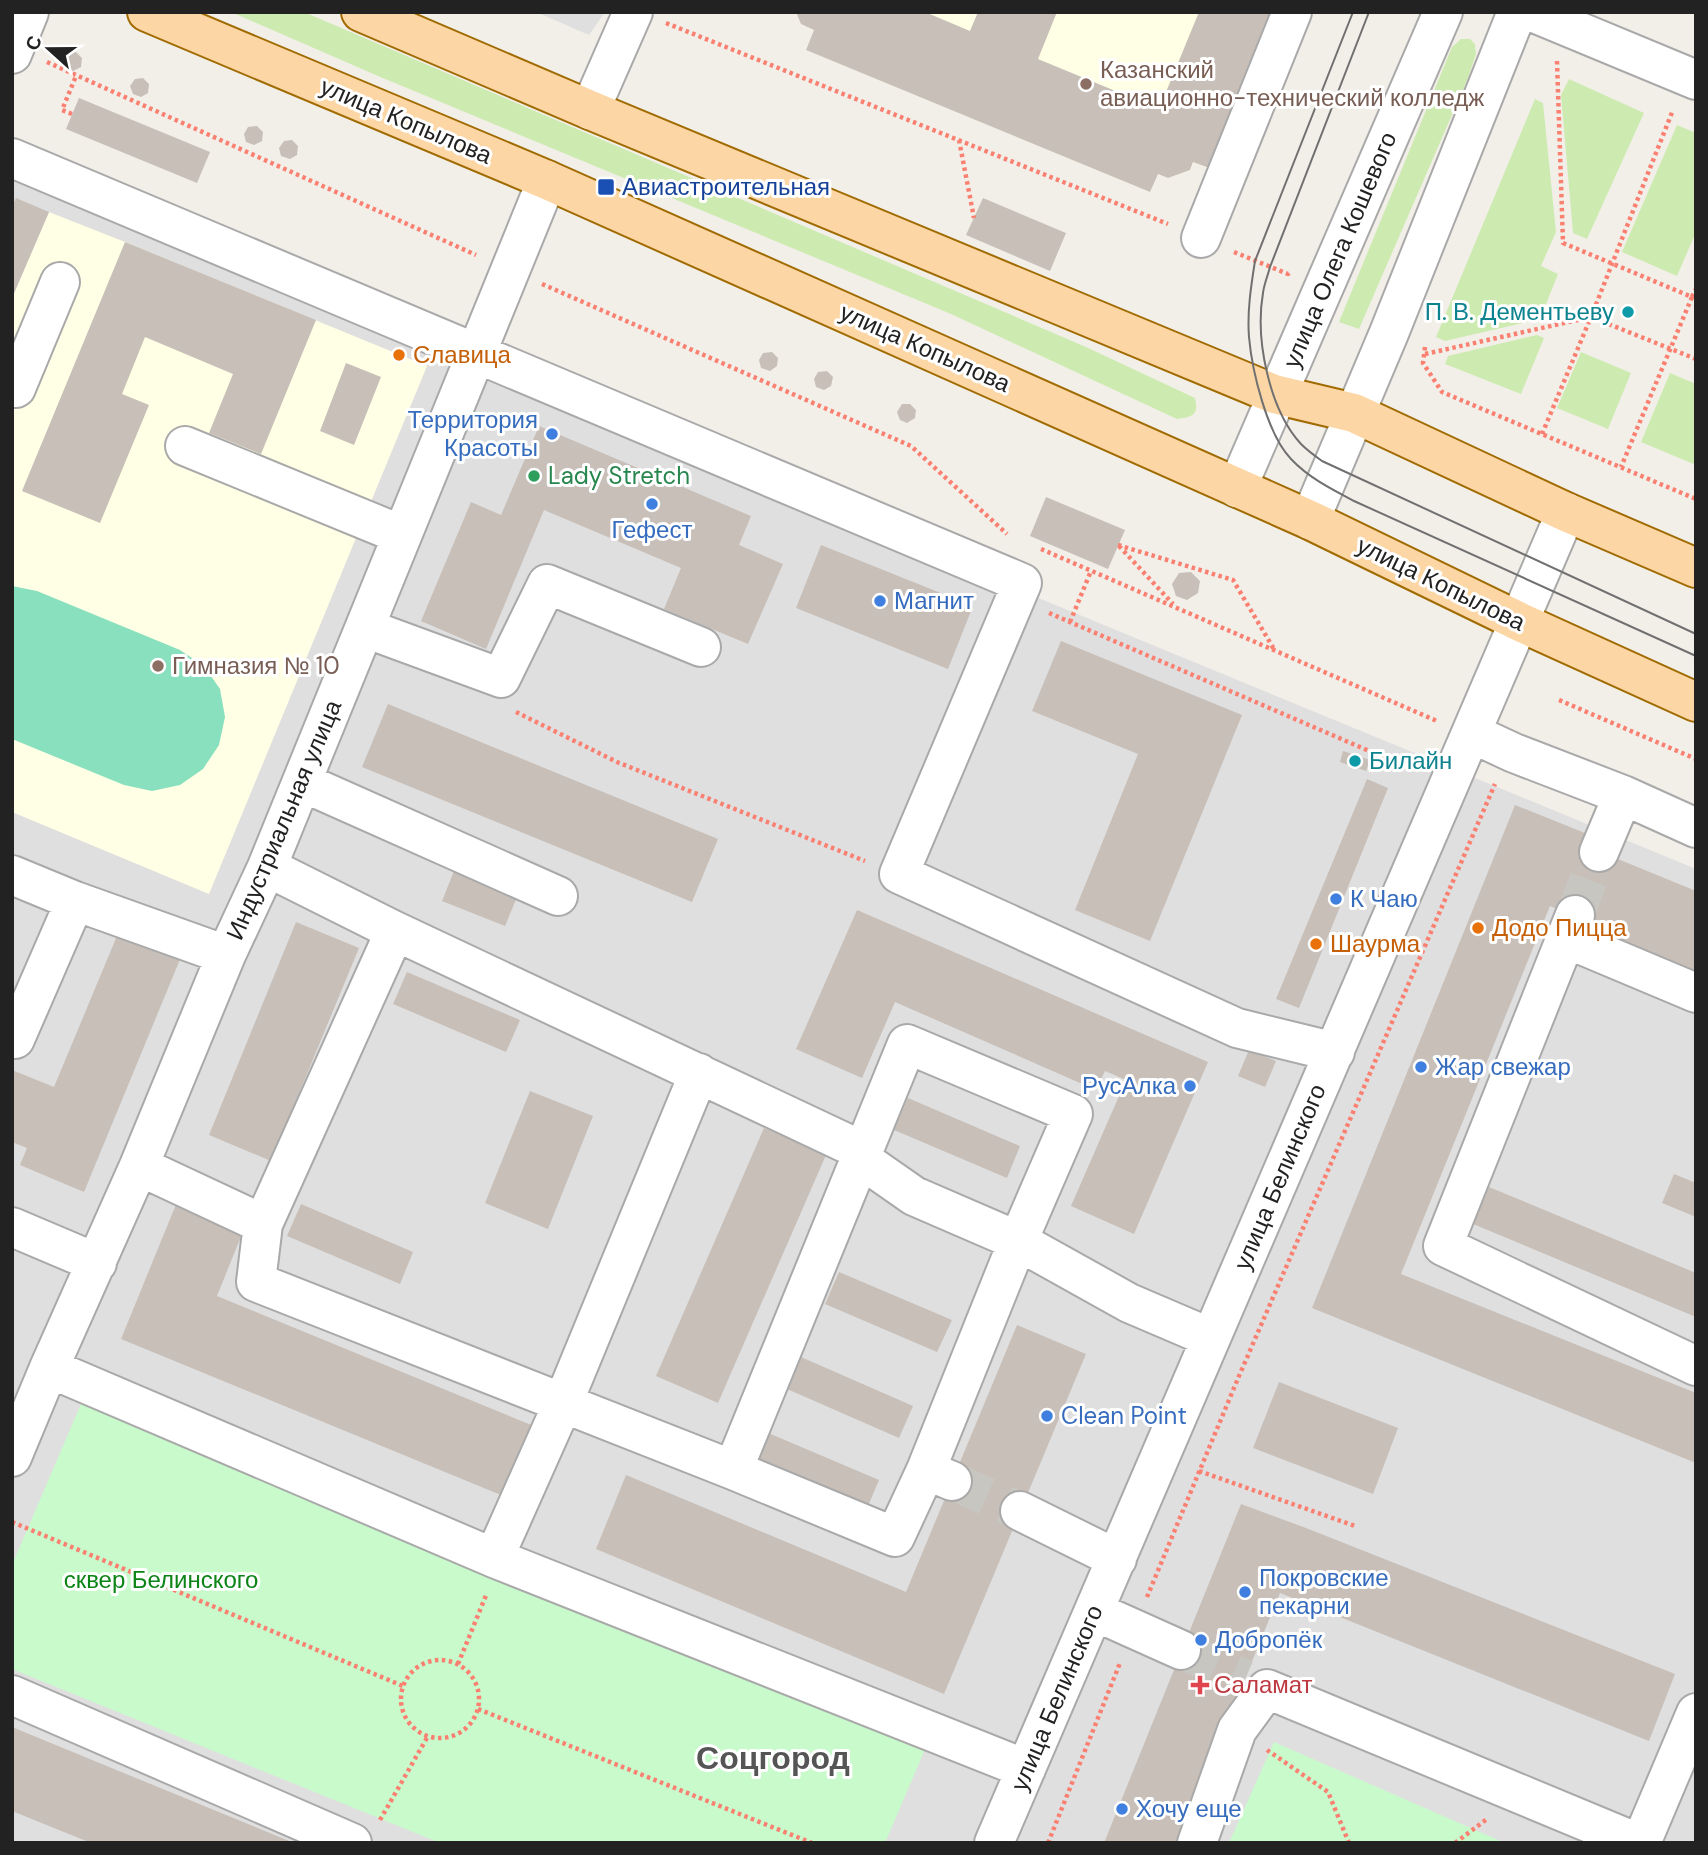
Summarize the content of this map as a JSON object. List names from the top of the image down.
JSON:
{
  "streets": {
    "main road": ["улица Копылова"],
    "street": ["улица Олега Кошевого", "Индустриальная улица", "улица Белинского"]
  },
  "crossings": [
    ["улица Копылова", "улица Олега Кошевого"],
    ["улица Копылова", "Индустриальная улица"],
    ["улица Копылова", "улица Белинского"]
  ],
  "districts": ["Соцгород"],
  "parks": ["сквер Белинского"],
  "places": {
    "other": [
      "Казанский авиационно-технический колледж",
      "П. В. Дементьеву",
      "Славица",
      "Территория Красоты",
      "Lady Stretch",
      "Гефест",
      "Магнит",
      "Гимназия № 10",
      "Билайн",
      "К Чаю",
      "Додо Пицца",
      "Шаурма",
      "Жар свежар",
      "РусАлка",
      "Clean Point",
      "Покровские пекарни",
      "Добропёк",
      "Хочу еще"
    ],
    "transit": ["Авиастроительная"],
    "health": ["Саламат"]
  },
  "north": "left"
}
